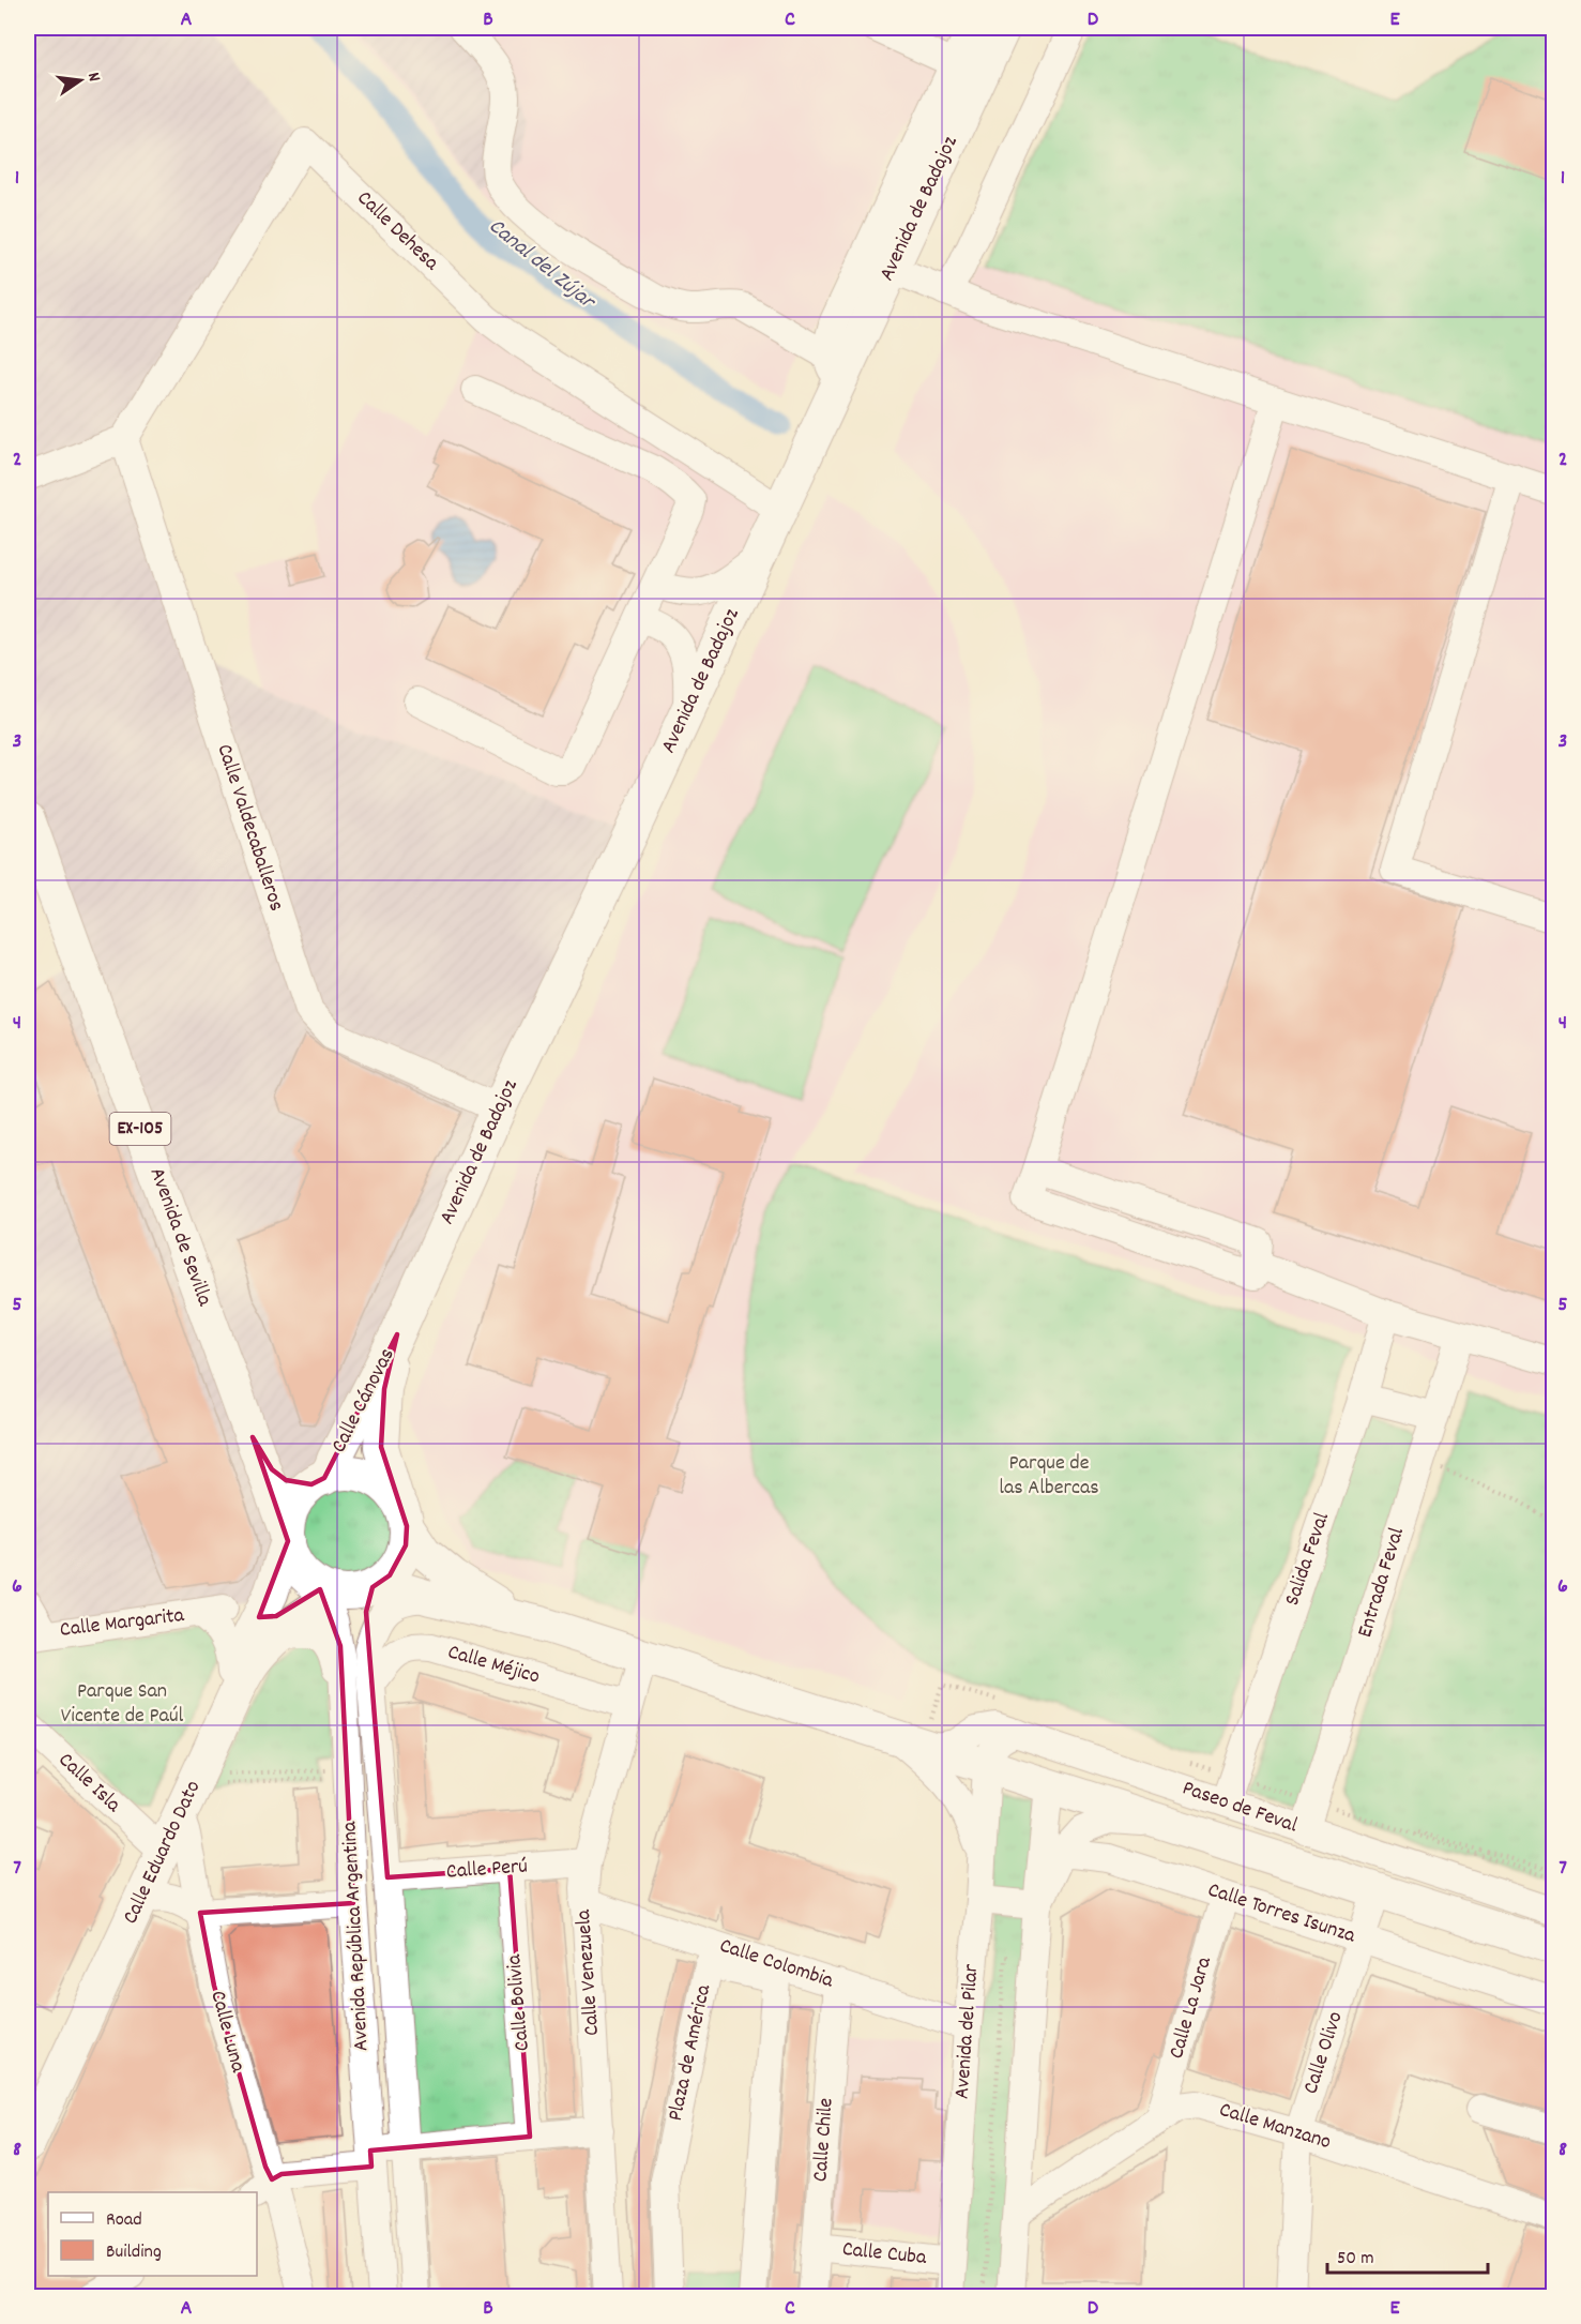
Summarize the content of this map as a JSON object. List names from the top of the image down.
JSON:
{
  "streets": {
    "main road": [
      "Avenida de Badajoz",
      "EX-105",
      "Avenida de Sevilla",
      "Calle Cánovas",
      "Calle Eduardo Dato"
    ],
    "street": [
      "Calle Dehesa",
      "Calle Valdecaballeros",
      "Salida Feval",
      "Entrada Feval",
      "Calle Margarita",
      "Calle Méjico",
      "Calle Isla",
      "Paseo de Feval",
      "Calle Perú",
      "Calle Torres Isunza",
      "Avenida República Argentina",
      "Calle Colombia",
      "Calle Venezuela",
      "Calle Bolivia",
      "Calle La Jara",
      "Calle Luna",
      "Avenida del Pilar",
      "Plaza de América",
      "Calle Olivo",
      "Calle Manzano",
      "Calle Chile",
      "Calle Cuba"
    ]
  },
  "crossings": [
    ["Avenida de Badajoz", "Calle Dehesa"],
    ["Avenida de Badajoz", "Calle Valdecaballeros"],
    ["Avenida de Badajoz", "Calle Cánovas"],
    ["Calle Dehesa", "Calle Valdecaballeros"],
    ["Avenida de Sevilla", "Calle Cánovas"],
    ["Avenida de Sevilla", "Calle Eduardo Dato"],
    ["Avenida de Sevilla", "Avenida República Argentina"],
    ["Calle Cánovas", "Calle Eduardo Dato"],
    ["Calle Cánovas", "Avenida República Argentina"],
    ["Salida Feval", "Paseo de Feval"],
    ["Entrada Feval", "Paseo de Feval"],
    ["Calle Margarita", "Calle Eduardo Dato"],
    ["Calle Margarita", "Avenida República Argentina"],
    ["Calle Méjico", "Avenida República Argentina"],
    ["Calle Méjico", "Calle Venezuela"],
    ["Calle Isla", "Calle Eduardo Dato"],
    ["Calle Eduardo Dato", "Avenida República Argentina"],
    ["Calle Eduardo Dato", "Calle Luna"],
    ["Calle Perú", "Avenida República Argentina"],
    ["Calle Perú", "Calle Venezuela"],
    ["Calle Perú", "Calle Bolivia"],
    ["Calle Torres Isunza", "Calle La Jara"],
    ["Calle Torres Isunza", "Calle Olivo"],
    ["Calle Colombia", "Calle Venezuela"],
    ["Calle Colombia", "Avenida del Pilar"],
    ["Calle Colombia", "Calle Chile"],
    ["Calle La Jara", "Calle Manzano"],
    ["Avenida del Pilar", "Calle Cuba"],
    ["Calle Olivo", "Calle Manzano"],
    ["Calle Chile", "Calle Cuba"]
  ],
  "water": ["Canal del Zújar"],
  "parks": ["Parque de las Albercas", "Parque San Vicente de Paúl"],
  "legend": ["Road", "Building"],
  "scale_bar": "50 m",
  "north": "right",
  "grid": {
    "columns": [
      "A",
      "B",
      "C",
      "D",
      "E"
    ],
    "rows": [
      "1",
      "2",
      "3",
      "4",
      "5",
      "6",
      "7",
      "8"
    ]
  }
}
